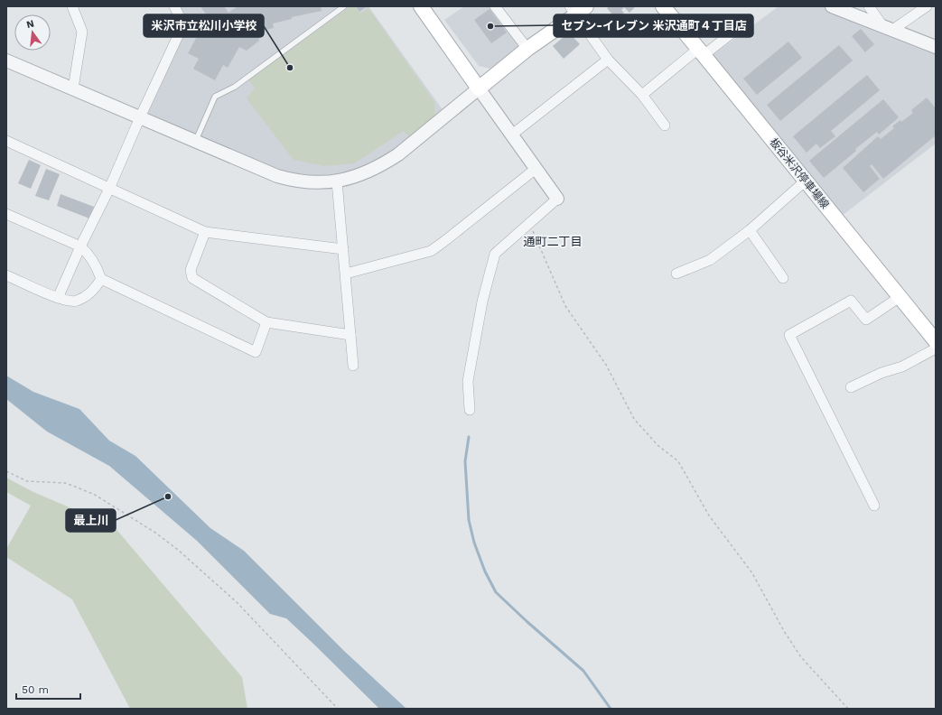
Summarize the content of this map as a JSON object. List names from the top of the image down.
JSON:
{
  "streets": {
    "main road": ["板谷米沢停車場線"]
  },
  "districts": ["通町二丁目"],
  "places": ["セブン-イレブン 米沢通町４丁目店", "米沢市立松川小学校", "最上川"],
  "scale_bar": "50 m",
  "north": "top"
}
